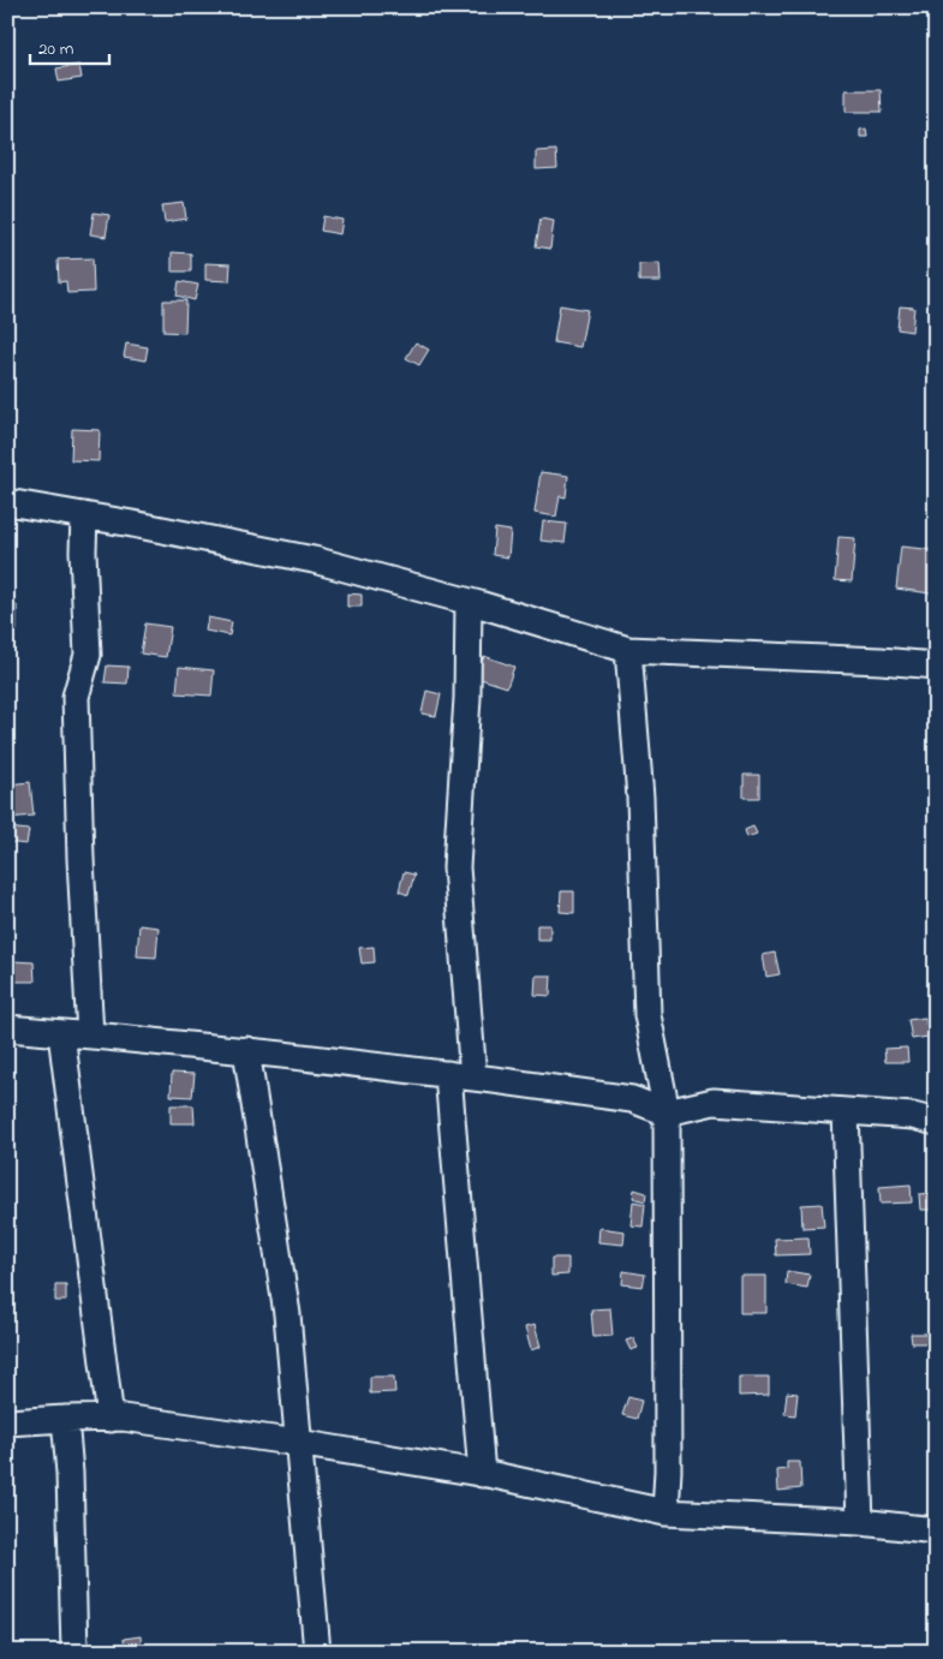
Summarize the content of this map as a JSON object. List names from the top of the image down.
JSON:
{
  "scale_bar": "20 m"
}
